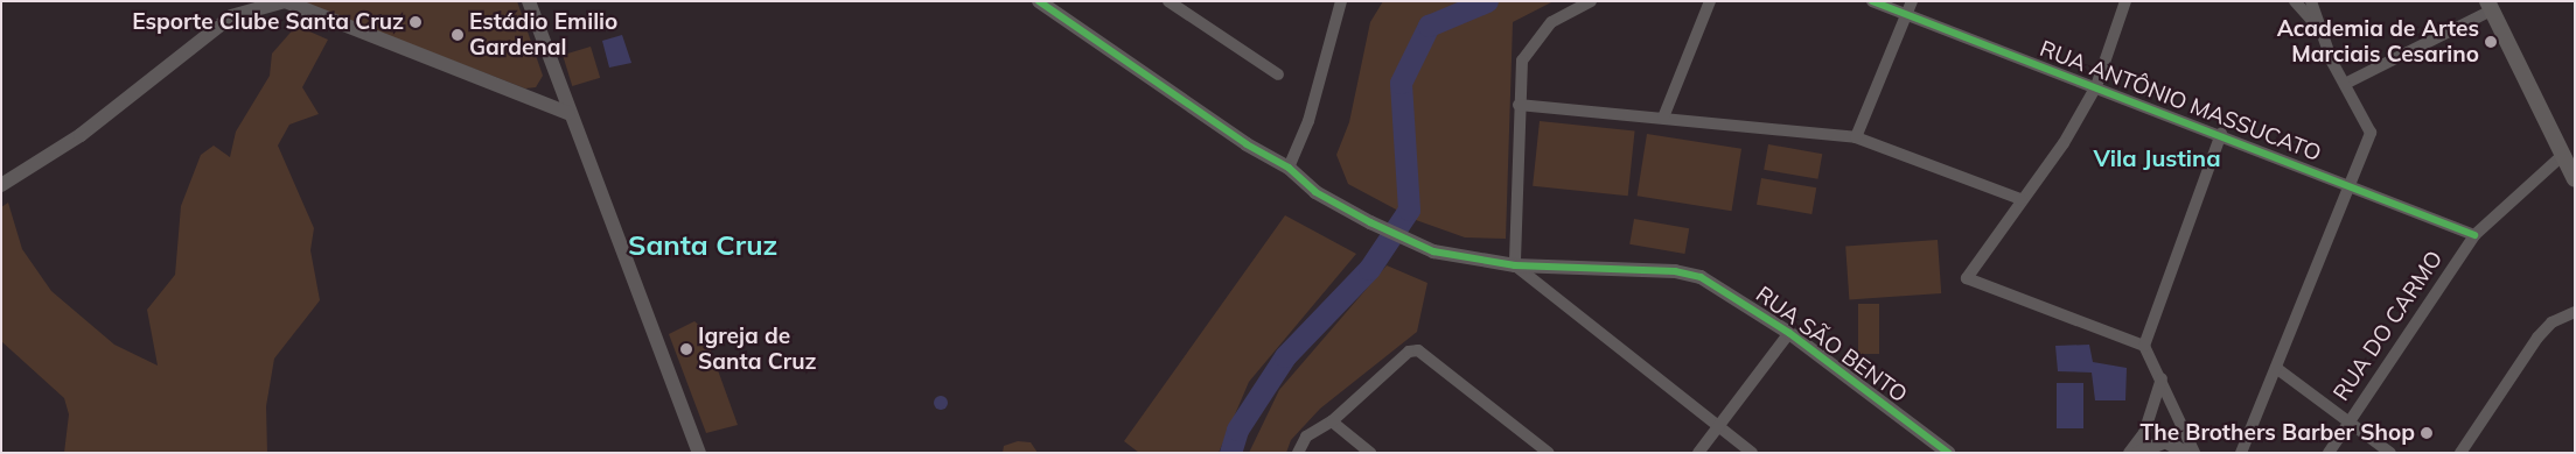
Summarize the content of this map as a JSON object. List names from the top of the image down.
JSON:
{
  "streets": {
    "street": ["RUA ANTÔNIO MASSUCATO", "RUA DO CARMO", "RUA SÃO BENTO"]
  },
  "crossings": [
    ["RUA ANTÔNIO MASSUCATO", "RUA DO CARMO"]
  ],
  "districts": ["Vila Justina", "Santa Cruz"],
  "places": [
    "Esporte Clube Santa Cruz",
    "Estádio Emilio Gardenal",
    "Academia de Artes Marciais Cesarino",
    "Igreja de Santa Cruz",
    "The Brothers Barber Shop"
  ]
}
